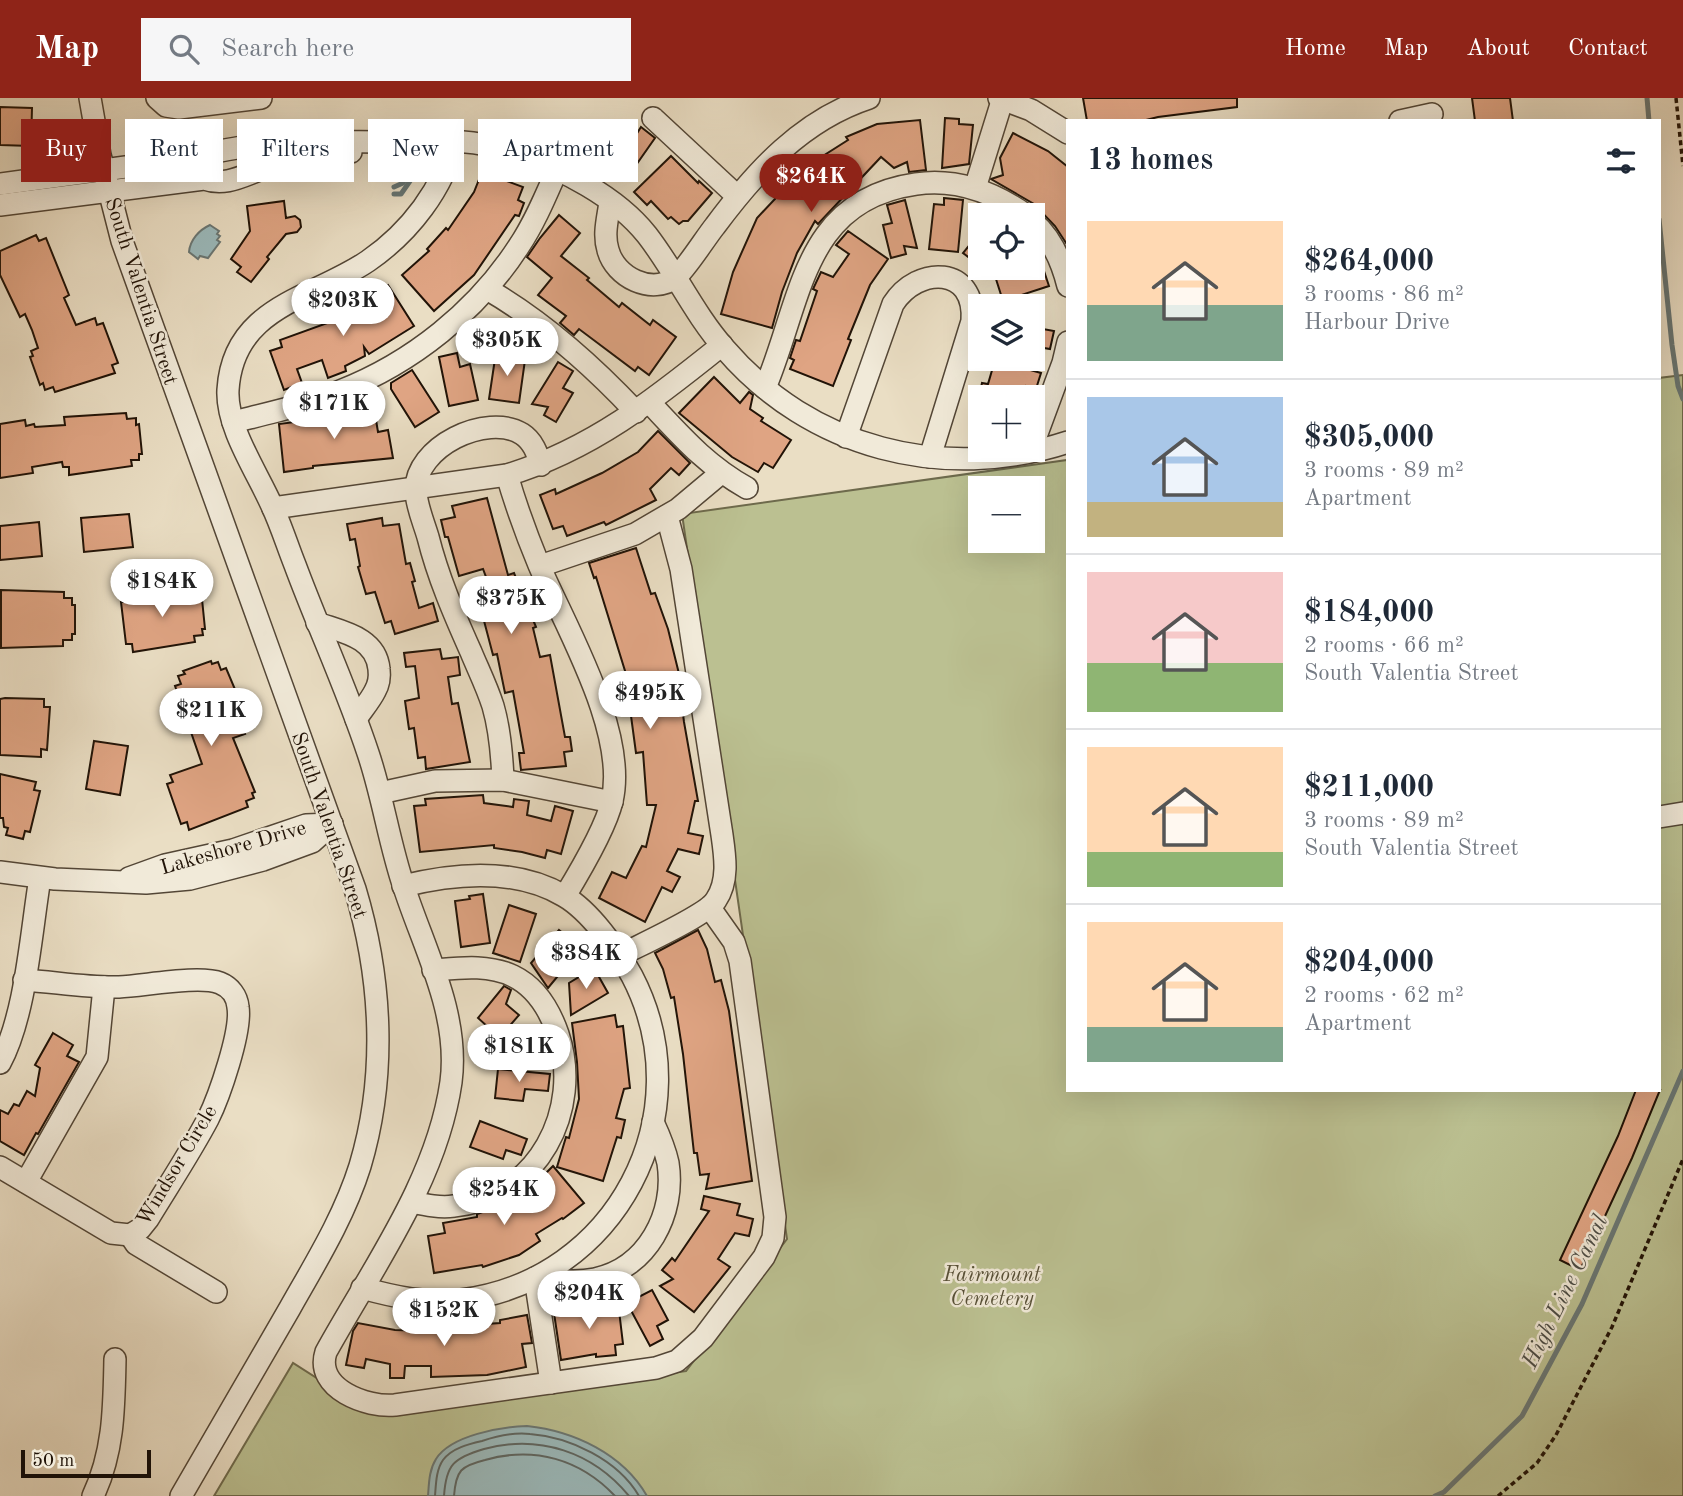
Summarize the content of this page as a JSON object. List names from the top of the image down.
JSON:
{
  "streets": {
    "street": ["South Valentia Street", "Lakeshore Drive", "Windsor Circle"]
  },
  "crossings": [
    ["South Valentia Street", "Lakeshore Drive"]
  ],
  "water": ["High Line Canal"],
  "parks": ["Fairmount Cemetery"],
  "scale_bar": "50 m",
  "page": {
    "header": "Map",
    "search": "Search here",
    "nav": [
      "Home",
      "Map",
      "About",
      "Contact"
    ],
    "chip": [
      "Buy",
      "Rent",
      "Filters",
      "New",
      "Apartment"
    ],
    "heading": "13 homes",
    "price": [
      "$264K",
      "$203K",
      "$305K",
      "$171K",
      "$184K",
      "$375K",
      "$495K",
      "$211K",
      "$384K",
      "$181K",
      "$254K",
      "$204K",
      "$152K"
    ],
    "map_buttons": ["+", "−"],
    "list": [
      {
        "name": "$264,000",
        "note": "3 rooms · 86 m² · Harbour Drive"
      },
      {
        "name": "$305,000",
        "note": "3 rooms · 89 m² · Apartment"
      },
      {
        "name": "$184,000",
        "note": "2 rooms · 66 m² · South Valentia Street"
      },
      {
        "name": "$211,000",
        "note": "3 rooms · 89 m² · South Valentia Street"
      },
      {
        "name": "$204,000",
        "note": "2 rooms · 62 m² · Apartment"
      }
    ],
    "scale": "50 m"
  }
}
